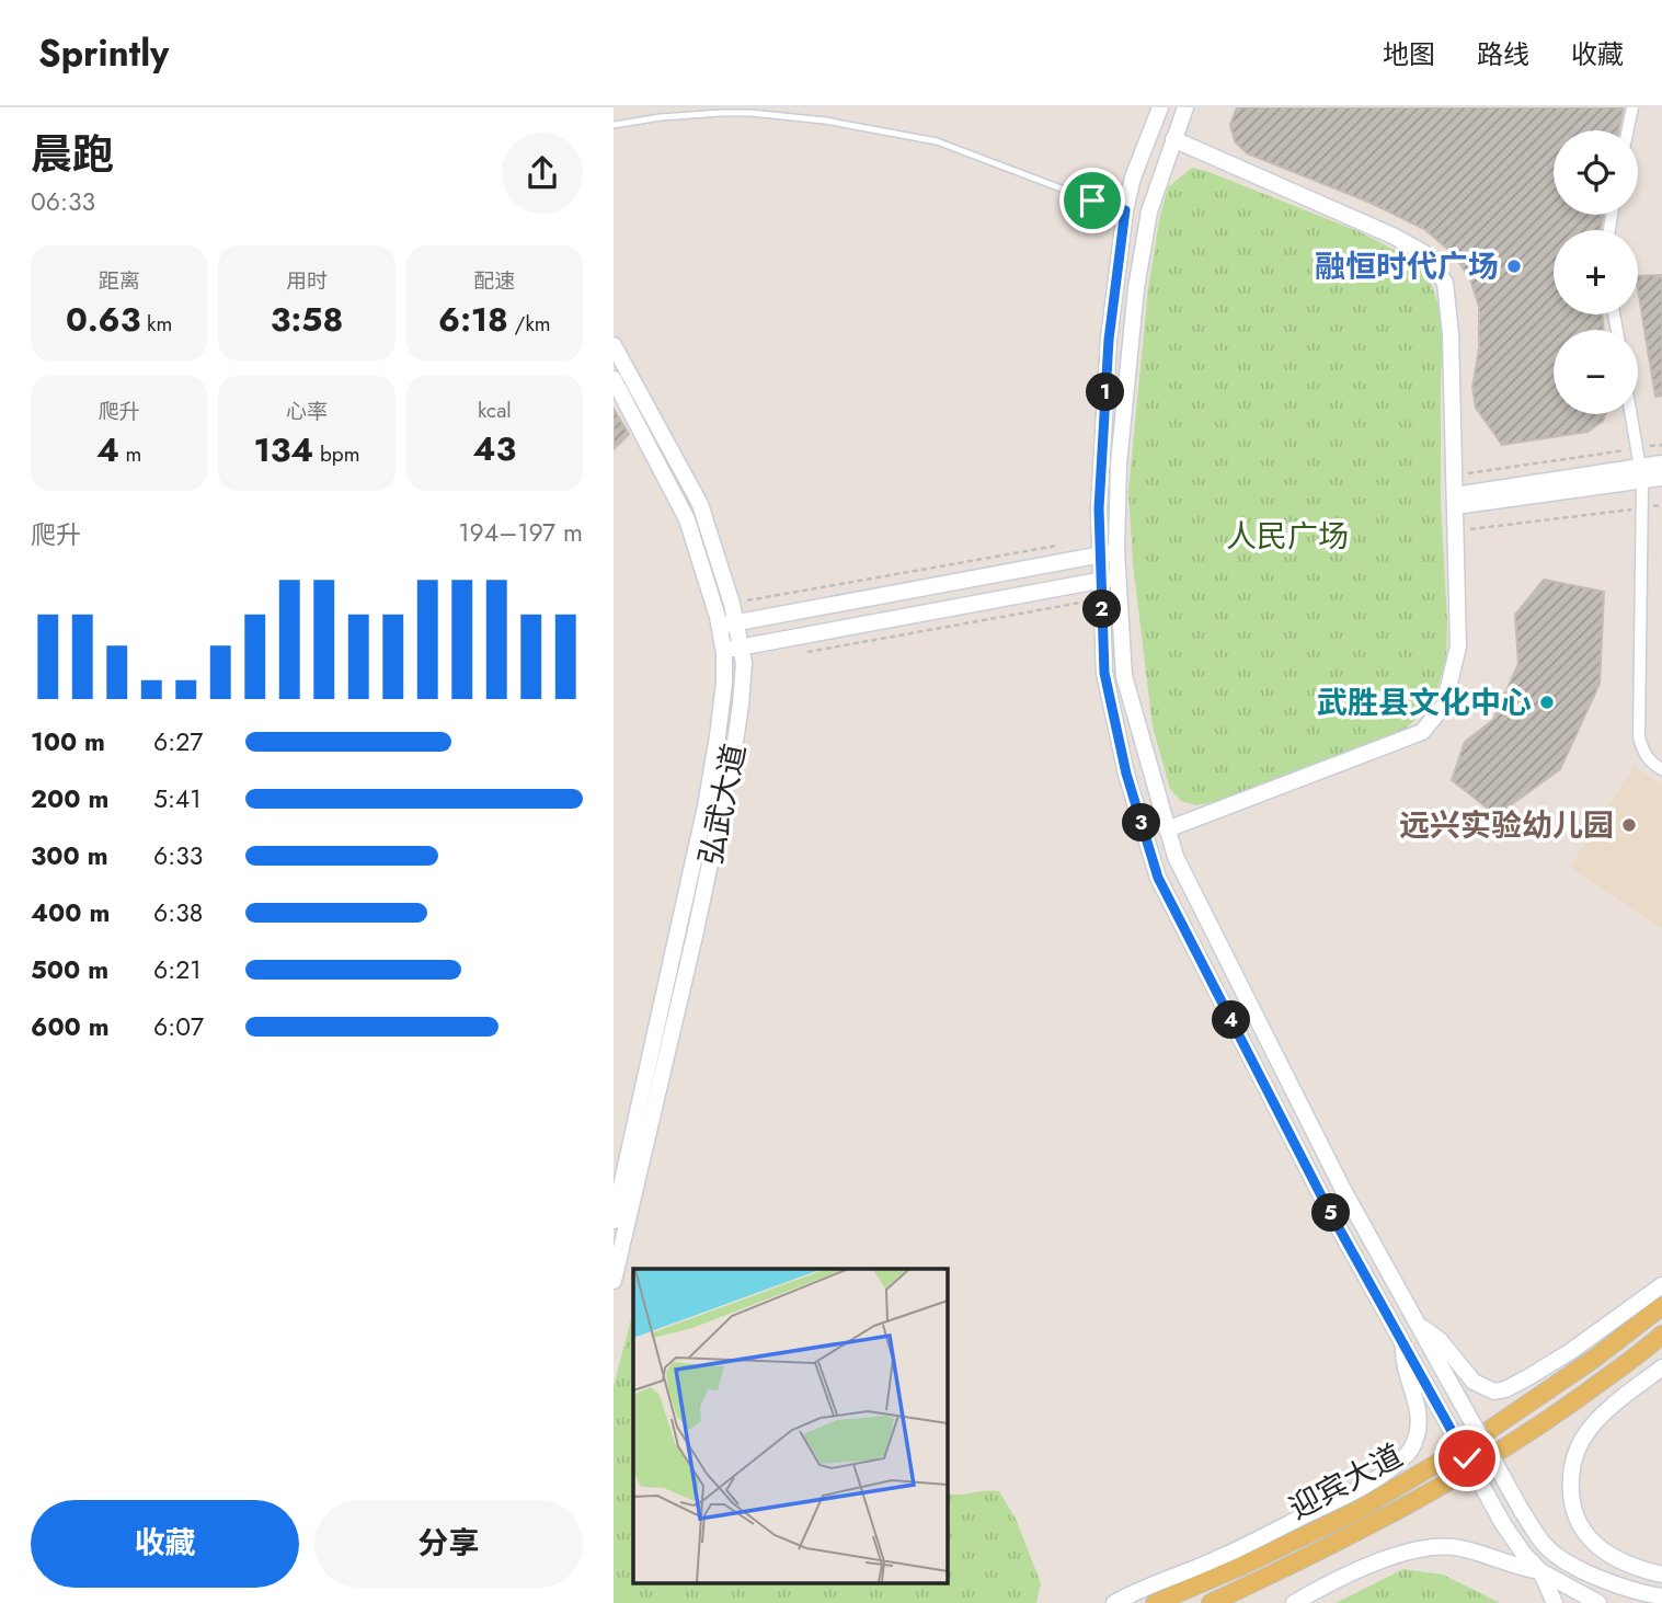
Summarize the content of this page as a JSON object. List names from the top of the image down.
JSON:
{
  "streets": {
    "main road": ["弘武大道", "迎宾大道"]
  },
  "parks": ["人民广场"],
  "places": ["融恒时代广场", "武胜县文化中心", "远兴实验幼儿园"],
  "page": {
    "header": "Sprintly",
    "nav": ["地图", "路线", "收藏"],
    "heading": ["晨跑", "06:33"],
    "map_buttons": ["+", "−"],
    "stats": [
      ["距离", "0.63 km"],
      ["用时", "3:58"],
      ["配速", "6:18 /km"],
      ["爬升", "4 m"],
      ["心率", "134 bpm"],
      ["kcal", "43"]
    ],
    "pins": [
      "1",
      "2",
      "3",
      "4",
      "5"
    ],
    "chart": ["爬升", "194–197 m"],
    "list": [
      {
        "name": "100 m",
        "note": "6:27"
      },
      {
        "name": "200 m",
        "note": "5:41"
      },
      {
        "name": "300 m",
        "note": "6:33"
      },
      {
        "name": "400 m",
        "note": "6:38"
      },
      {
        "name": "500 m",
        "note": "6:21"
      },
      {
        "name": "600 m",
        "note": "6:07"
      }
    ],
    "buttons": ["收藏", "分享"]
  }
}
